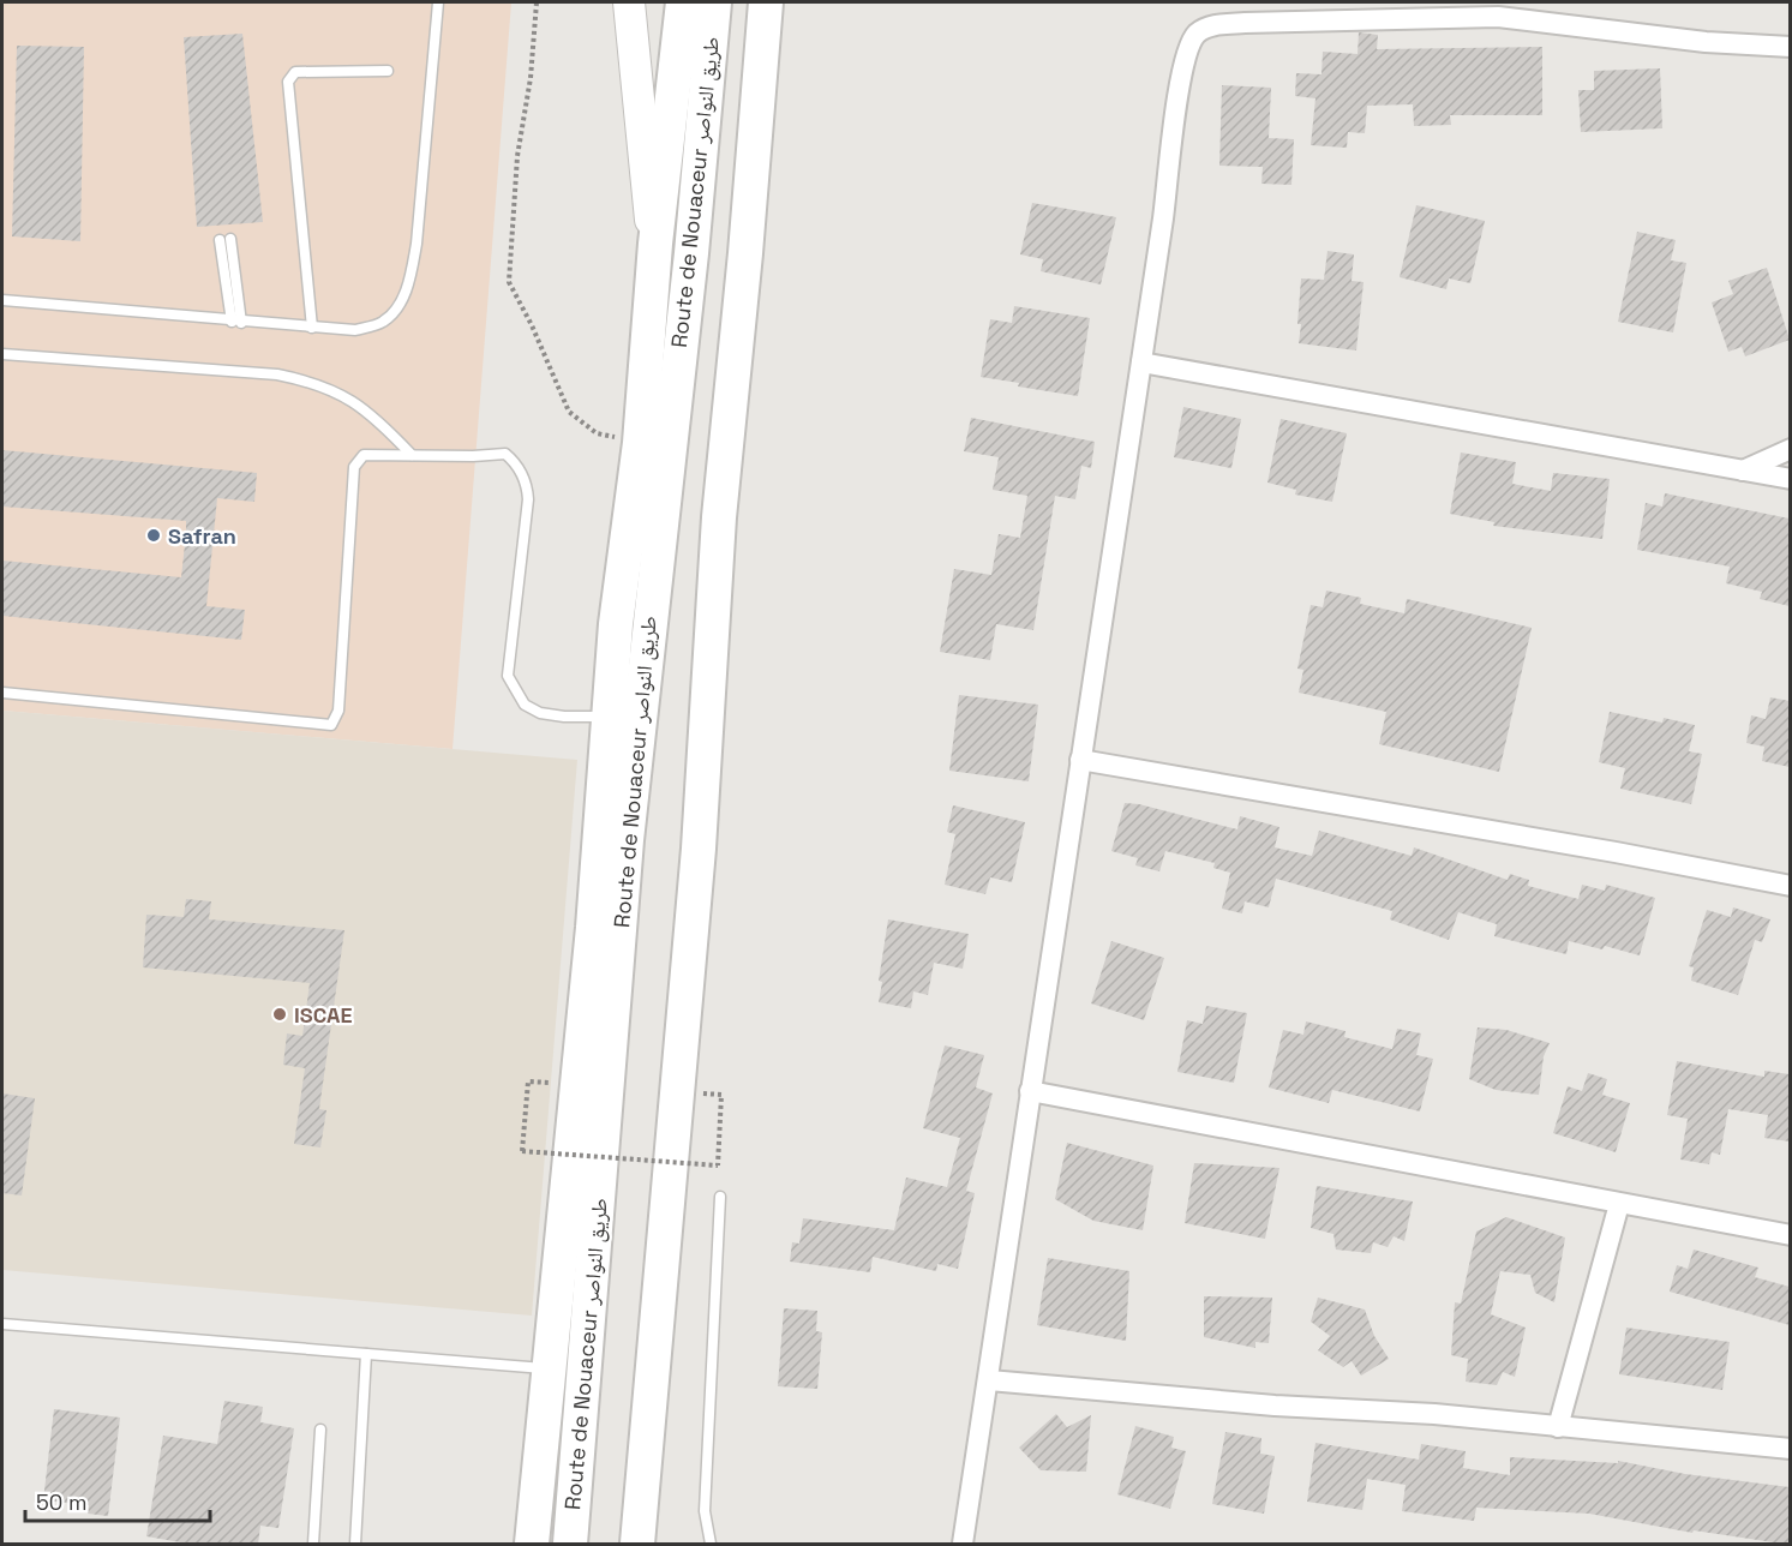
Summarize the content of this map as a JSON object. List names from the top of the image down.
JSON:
{
  "streets": {
    "highway": ["Route de Nouaceur طريق النواصر"]
  },
  "places": ["Safran", "ISCAE"],
  "scale_bar": "50 m"
}
